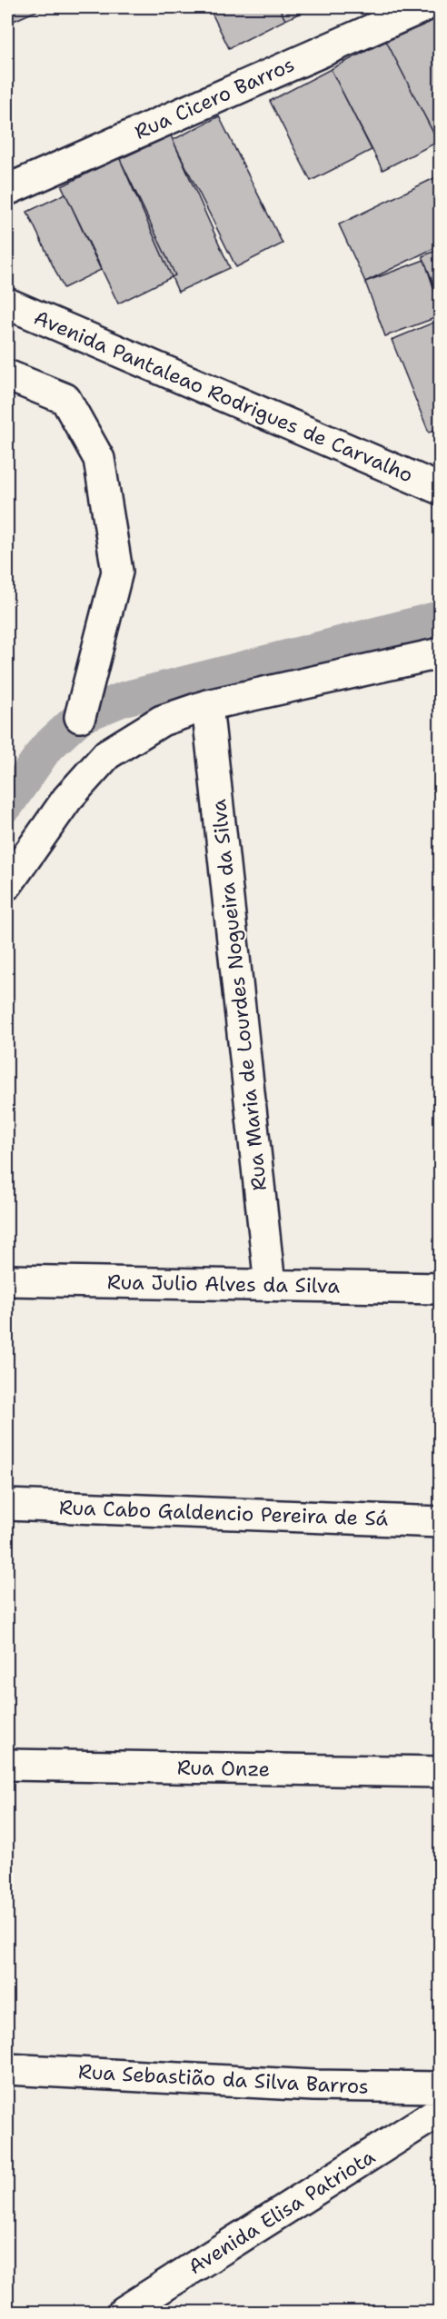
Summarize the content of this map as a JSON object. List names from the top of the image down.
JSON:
{
  "streets": {
    "street": [
      "Rua Cicero Barros",
      "Avenida Pantaleao Rodrigues de Carvalho",
      "Rua Maria de Lourdes Nogueira da Silva",
      "Rua Julio Alves da Silva",
      "Rua Cabo Galdencio Pereira de Sá",
      "Rua Onze",
      "Rua Sebastião da Silva Barros",
      "Avenida Elisa Patriota"
    ]
  },
  "crossings": [
    ["Rua Maria de Lourdes Nogueira da Silva", "Rua Julio Alves da Silva"]
  ]
}
